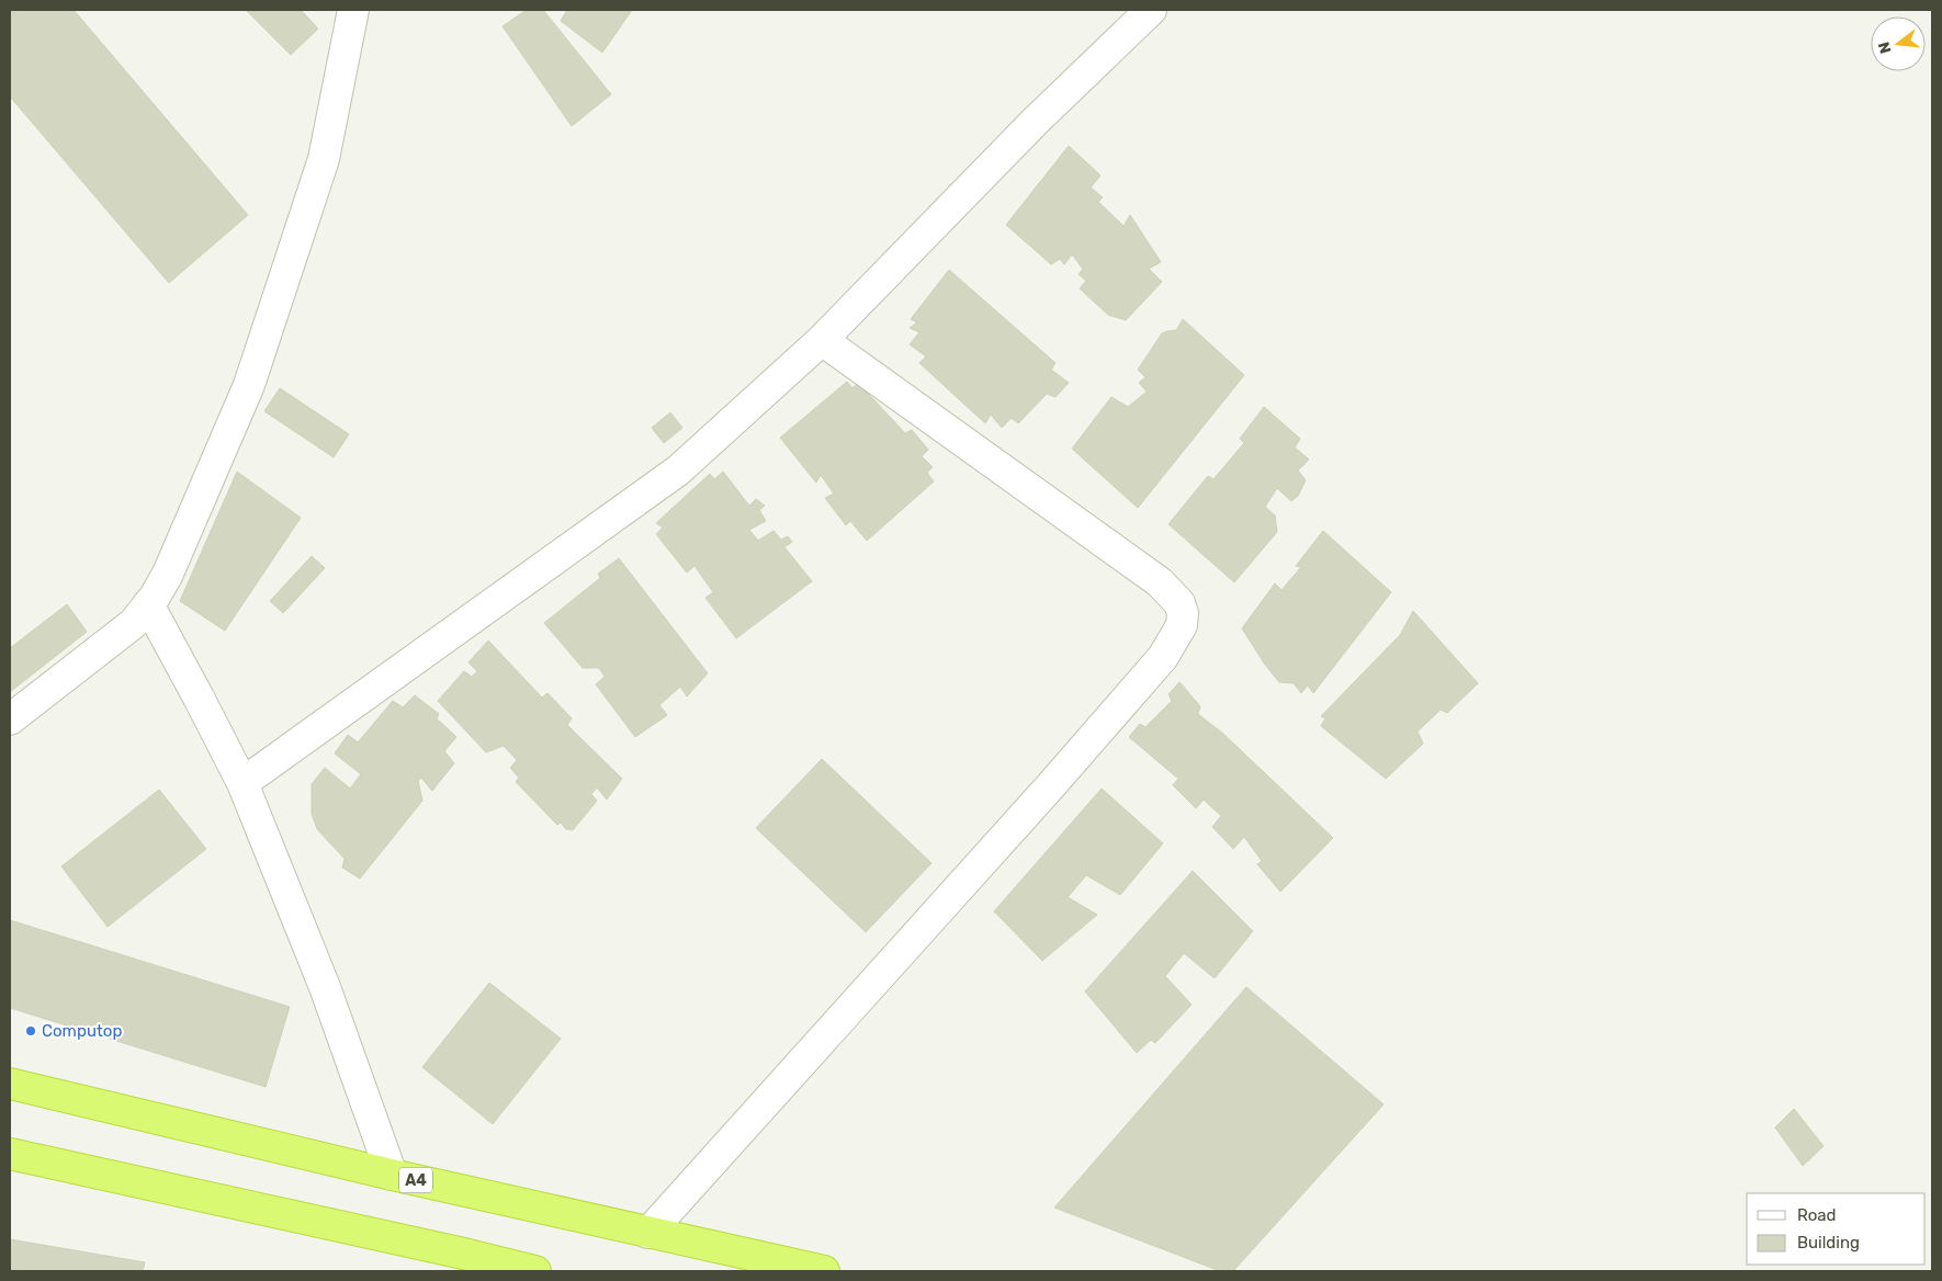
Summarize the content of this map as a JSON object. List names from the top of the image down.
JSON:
{
  "streets": {
    "highway": ["A4"]
  },
  "places": ["Computop"],
  "legend": ["Road", "Building"],
  "north": "left"
}
